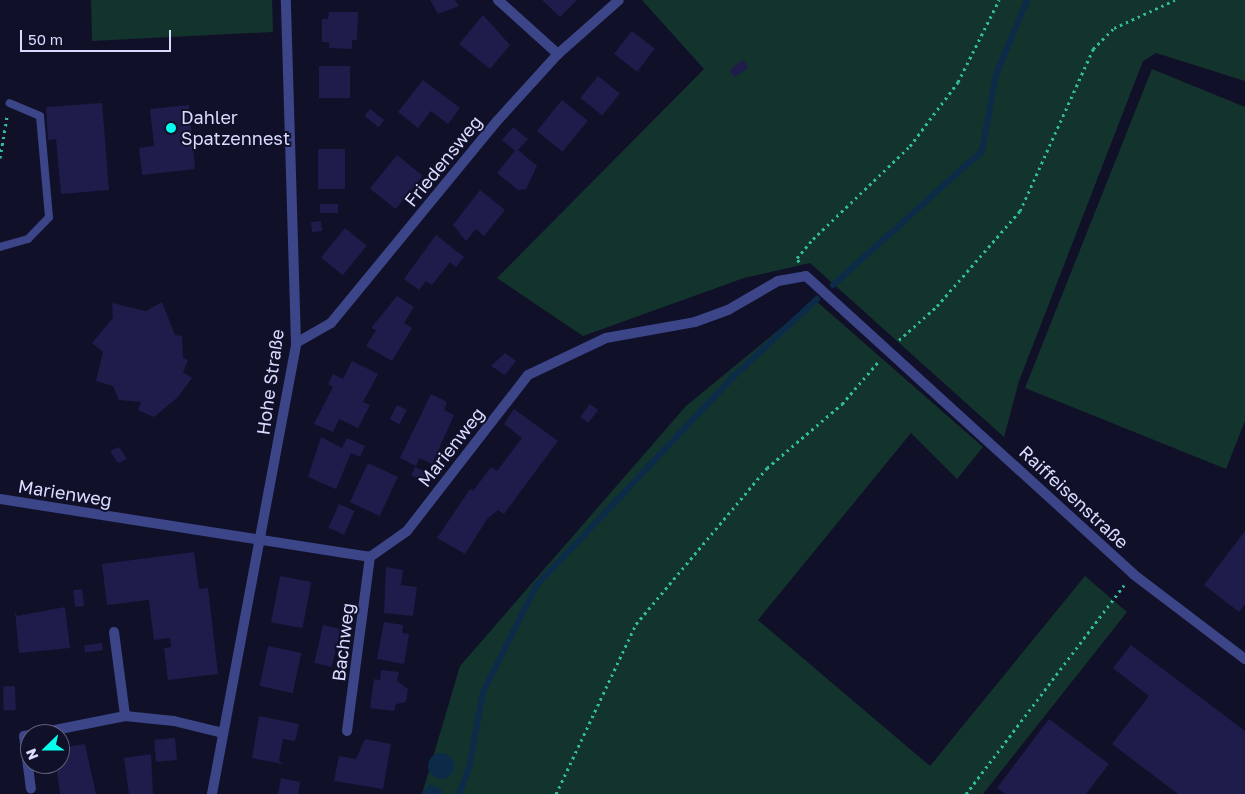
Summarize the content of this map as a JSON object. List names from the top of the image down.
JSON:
{
  "streets": {
    "street": [
      "Friedensweg",
      "Hohe Straße",
      "Marienweg",
      "Raiffeisenstraße",
      "Bachweg"
    ]
  },
  "crossings": [
    ["Friedensweg", "Hohe Straße"],
    ["Hohe Straße", "Marienweg"],
    ["Marienweg", "Bachweg"]
  ],
  "places": ["Dahler Spatzennest"],
  "scale_bar": "50 m",
  "north": "left"
}
